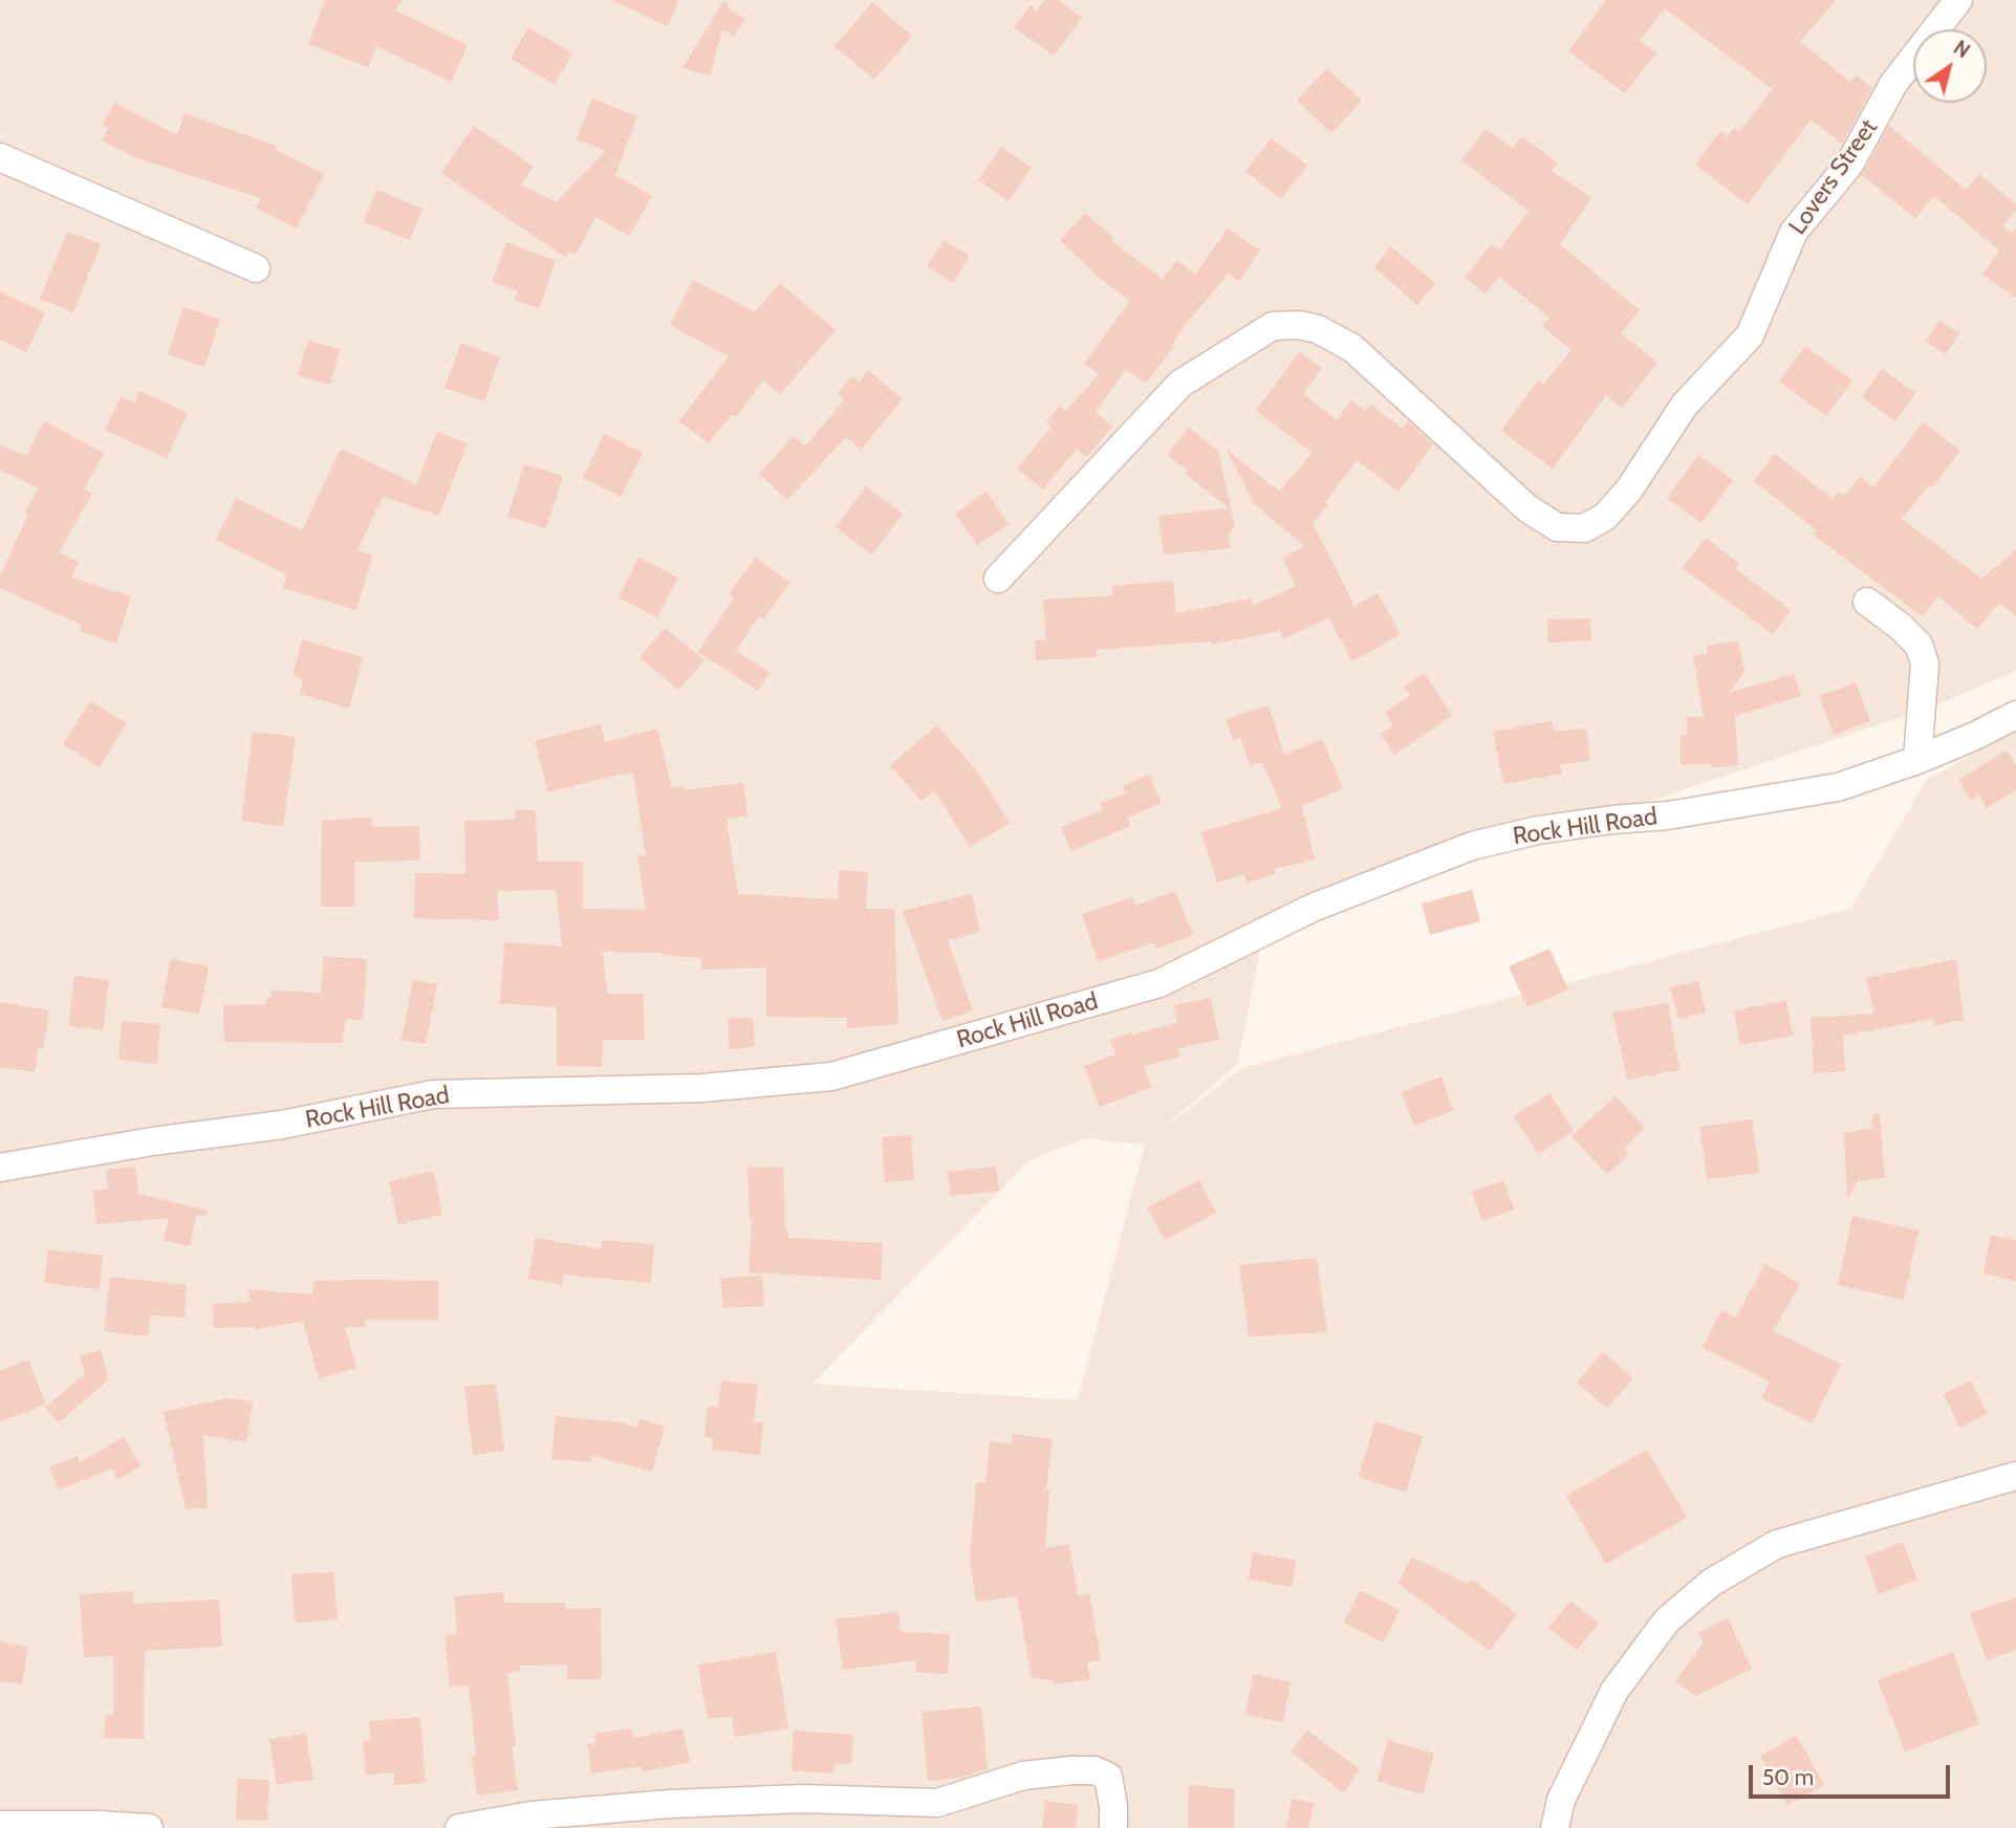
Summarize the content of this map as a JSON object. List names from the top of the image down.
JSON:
{
  "streets": {
    "street": ["Lovers Street", "Rock Hill Road"]
  },
  "scale_bar": "50 m",
  "north": "top right"
}
